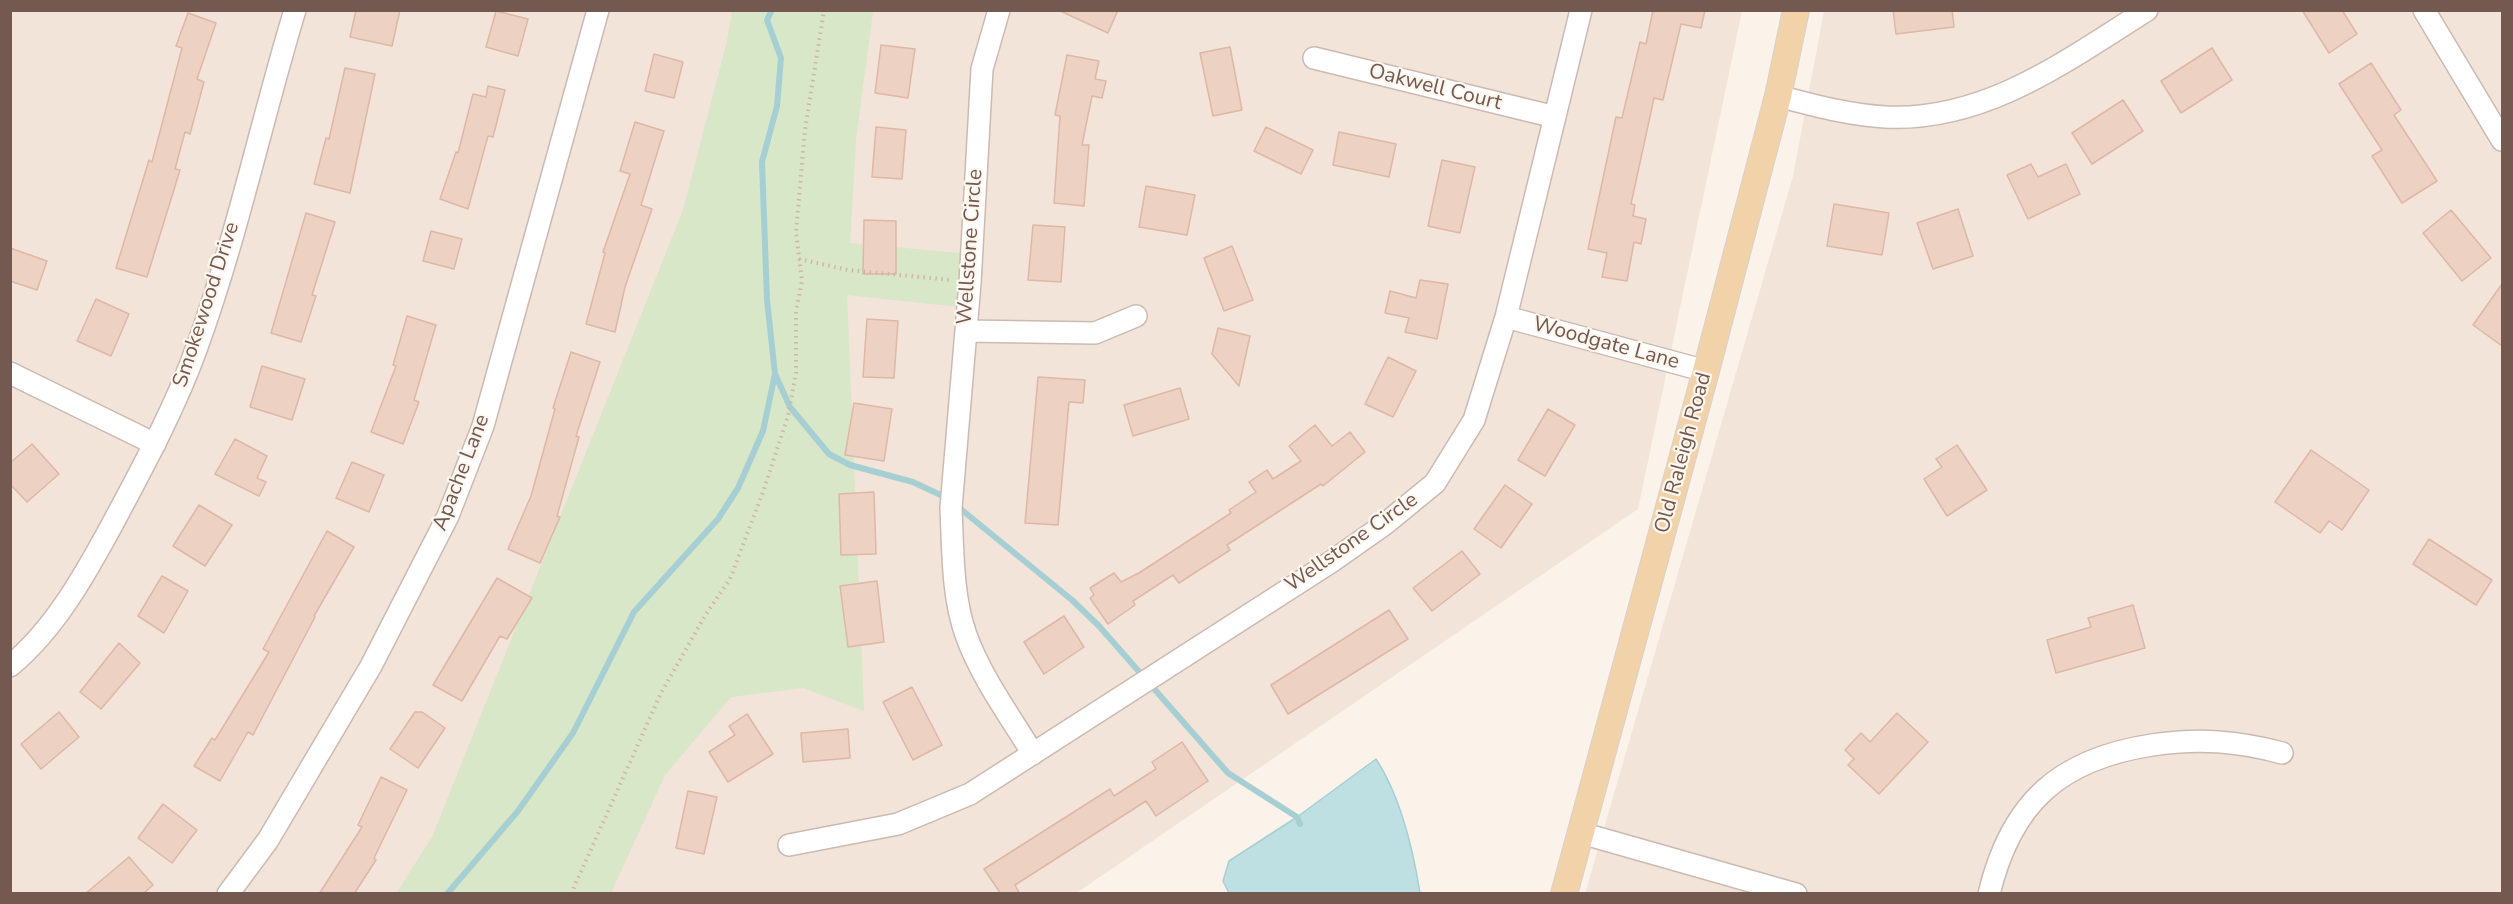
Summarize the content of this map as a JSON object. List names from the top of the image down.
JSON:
{
  "streets": {
    "main road": ["Old Raleigh Road"],
    "street": [
      "Oakwell Court",
      "Wellstone Circle",
      "Smokewood Drive",
      "Woodgate Lane",
      "Apache Lane"
    ]
  },
  "crossings": [
    ["Oakwell Court", "Wellstone Circle"],
    ["Wellstone Circle", "Woodgate Lane"],
    ["Woodgate Lane", "Old Raleigh Road"]
  ]
}
